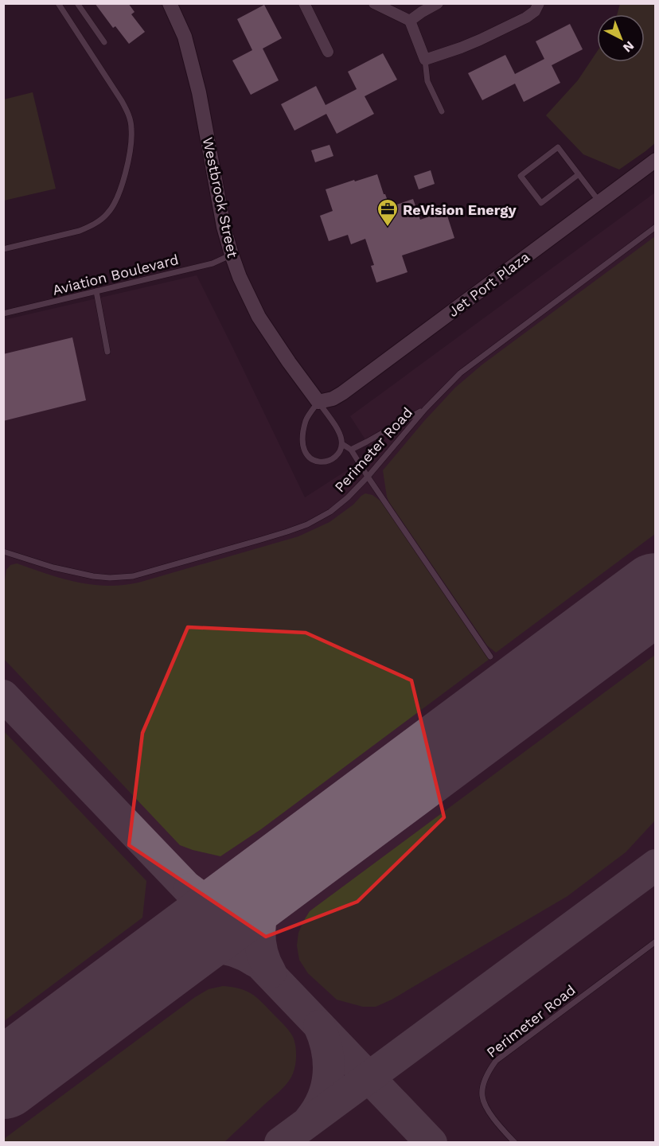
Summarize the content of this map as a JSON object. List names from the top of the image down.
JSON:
{
  "streets": {
    "street": ["Westbrook Street", "Jet Port Plaza"],
    "lane": ["Aviation Boulevard", "Perimeter Road"]
  },
  "crossings": [
    ["Westbrook Street", "Aviation Boulevard"],
    ["Westbrook Street", "Jet Port Plaza"]
  ],
  "places": {
    "office": ["ReVision Energy"]
  },
  "north": "bottom right"
}
